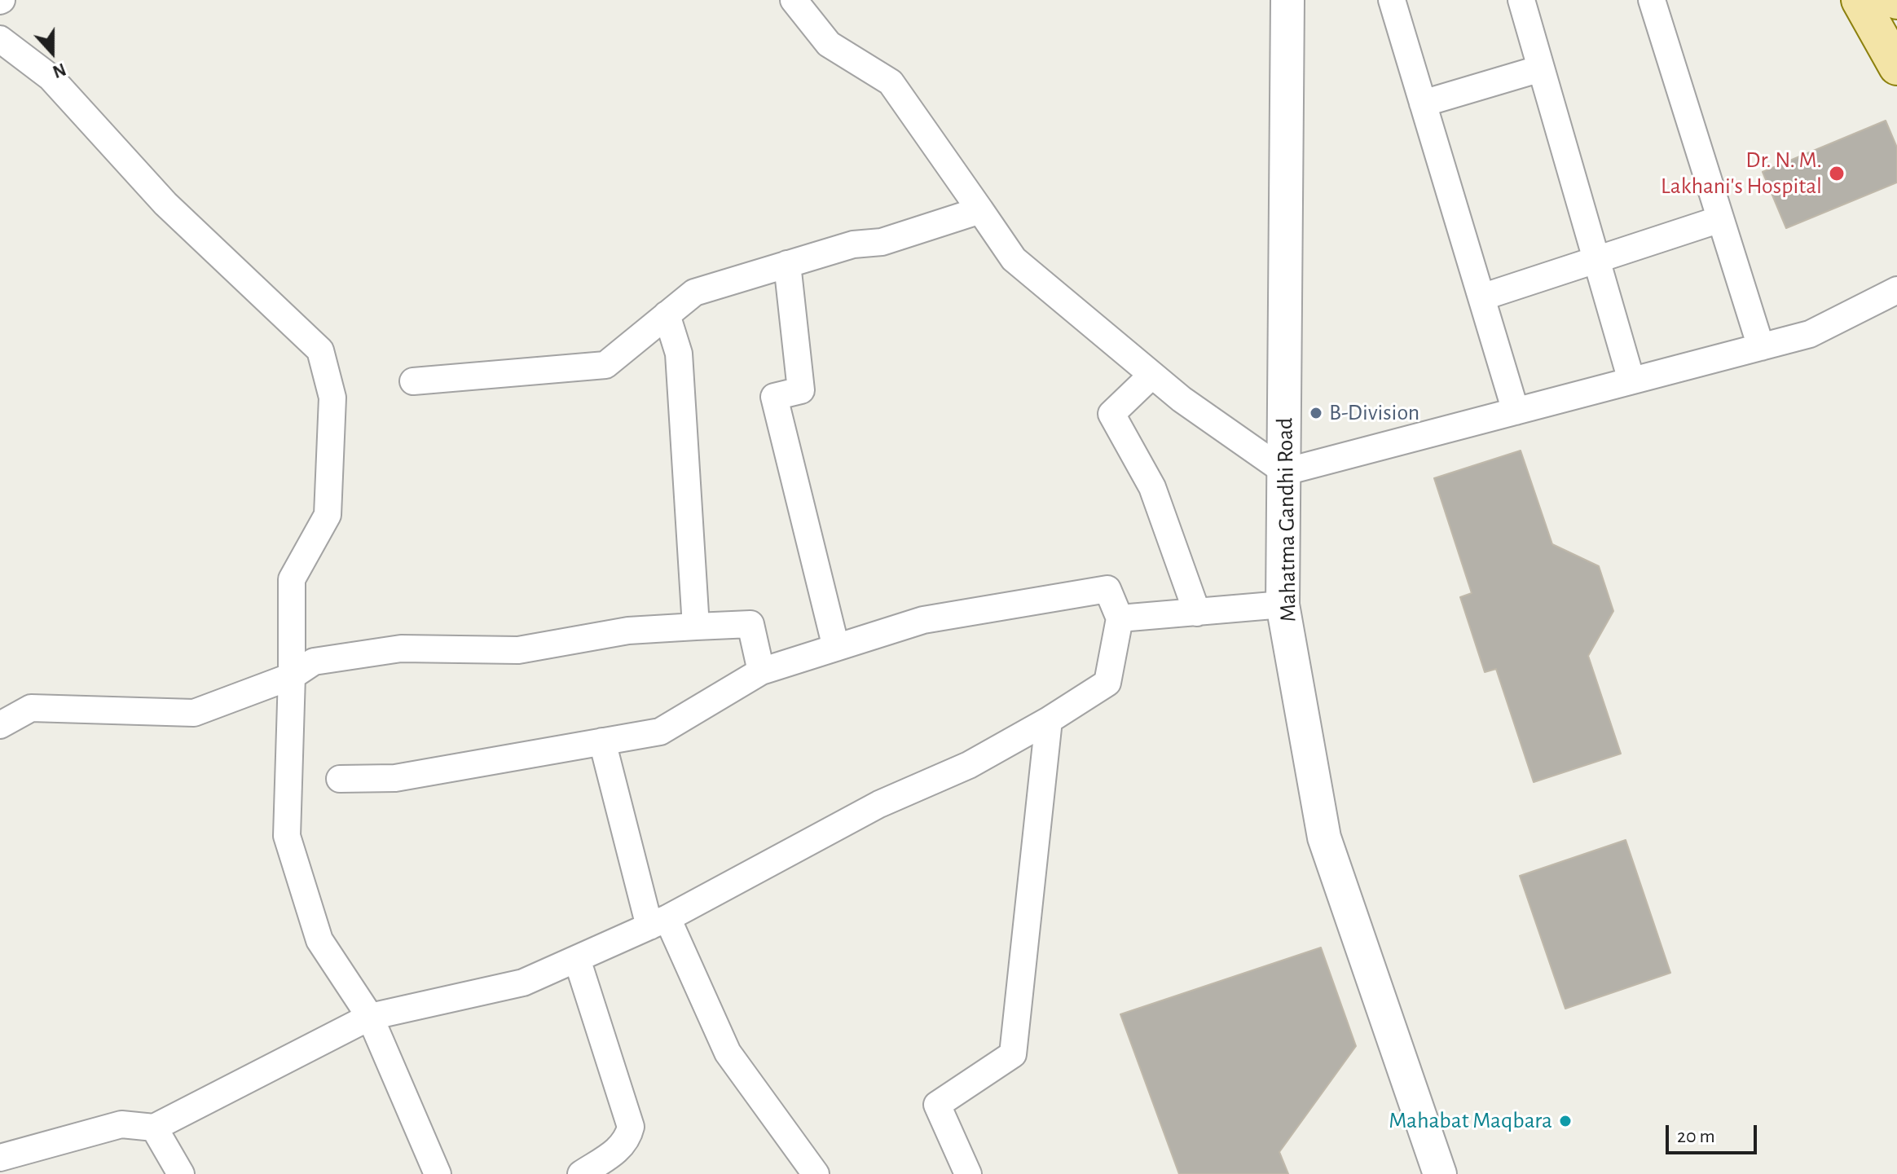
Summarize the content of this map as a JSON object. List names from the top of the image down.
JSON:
{
  "streets": {
    "street": ["Mahatma Gandhi Road"]
  },
  "places": ["Dr. N. M. Lakhani's Hospital", "B-Division", "Mahabat Maqbara"],
  "scale_bar": "20 m",
  "north": "bottom"
}
